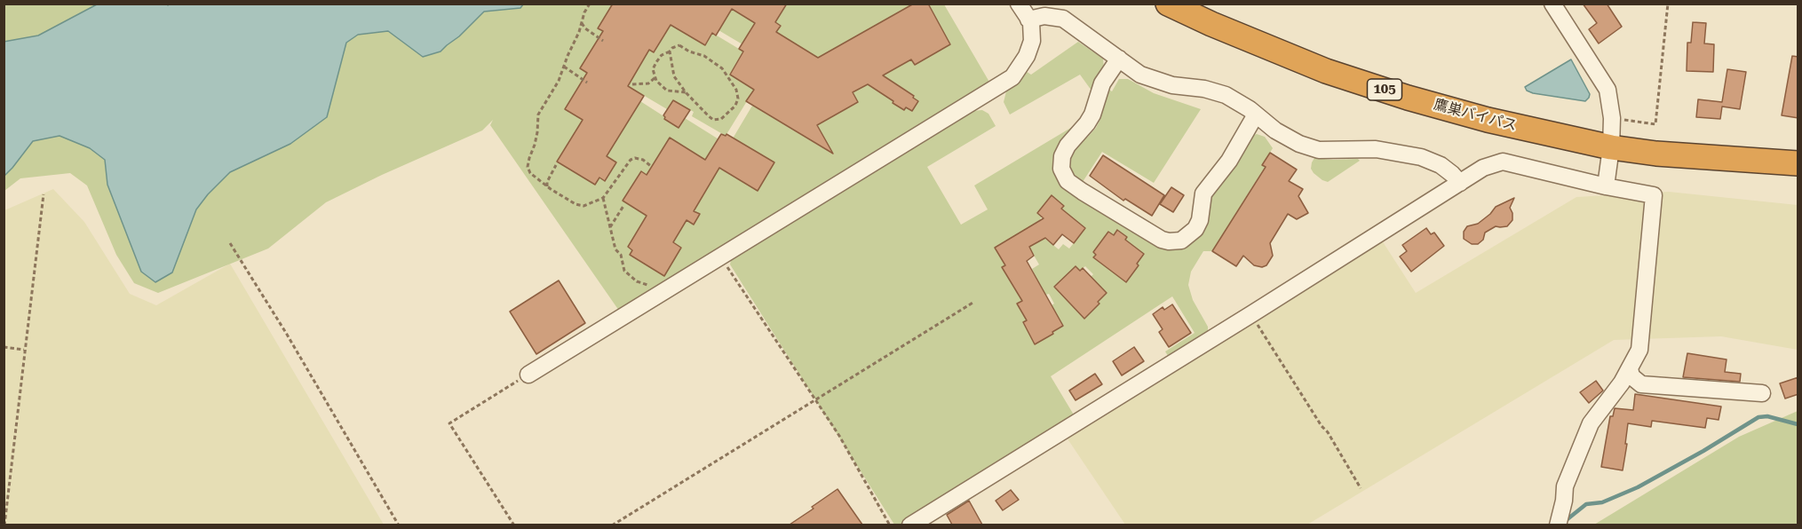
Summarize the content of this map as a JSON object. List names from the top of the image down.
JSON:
{
  "streets": {
    "highway": ["105", "鷹巣バイパス"]
  }
}
